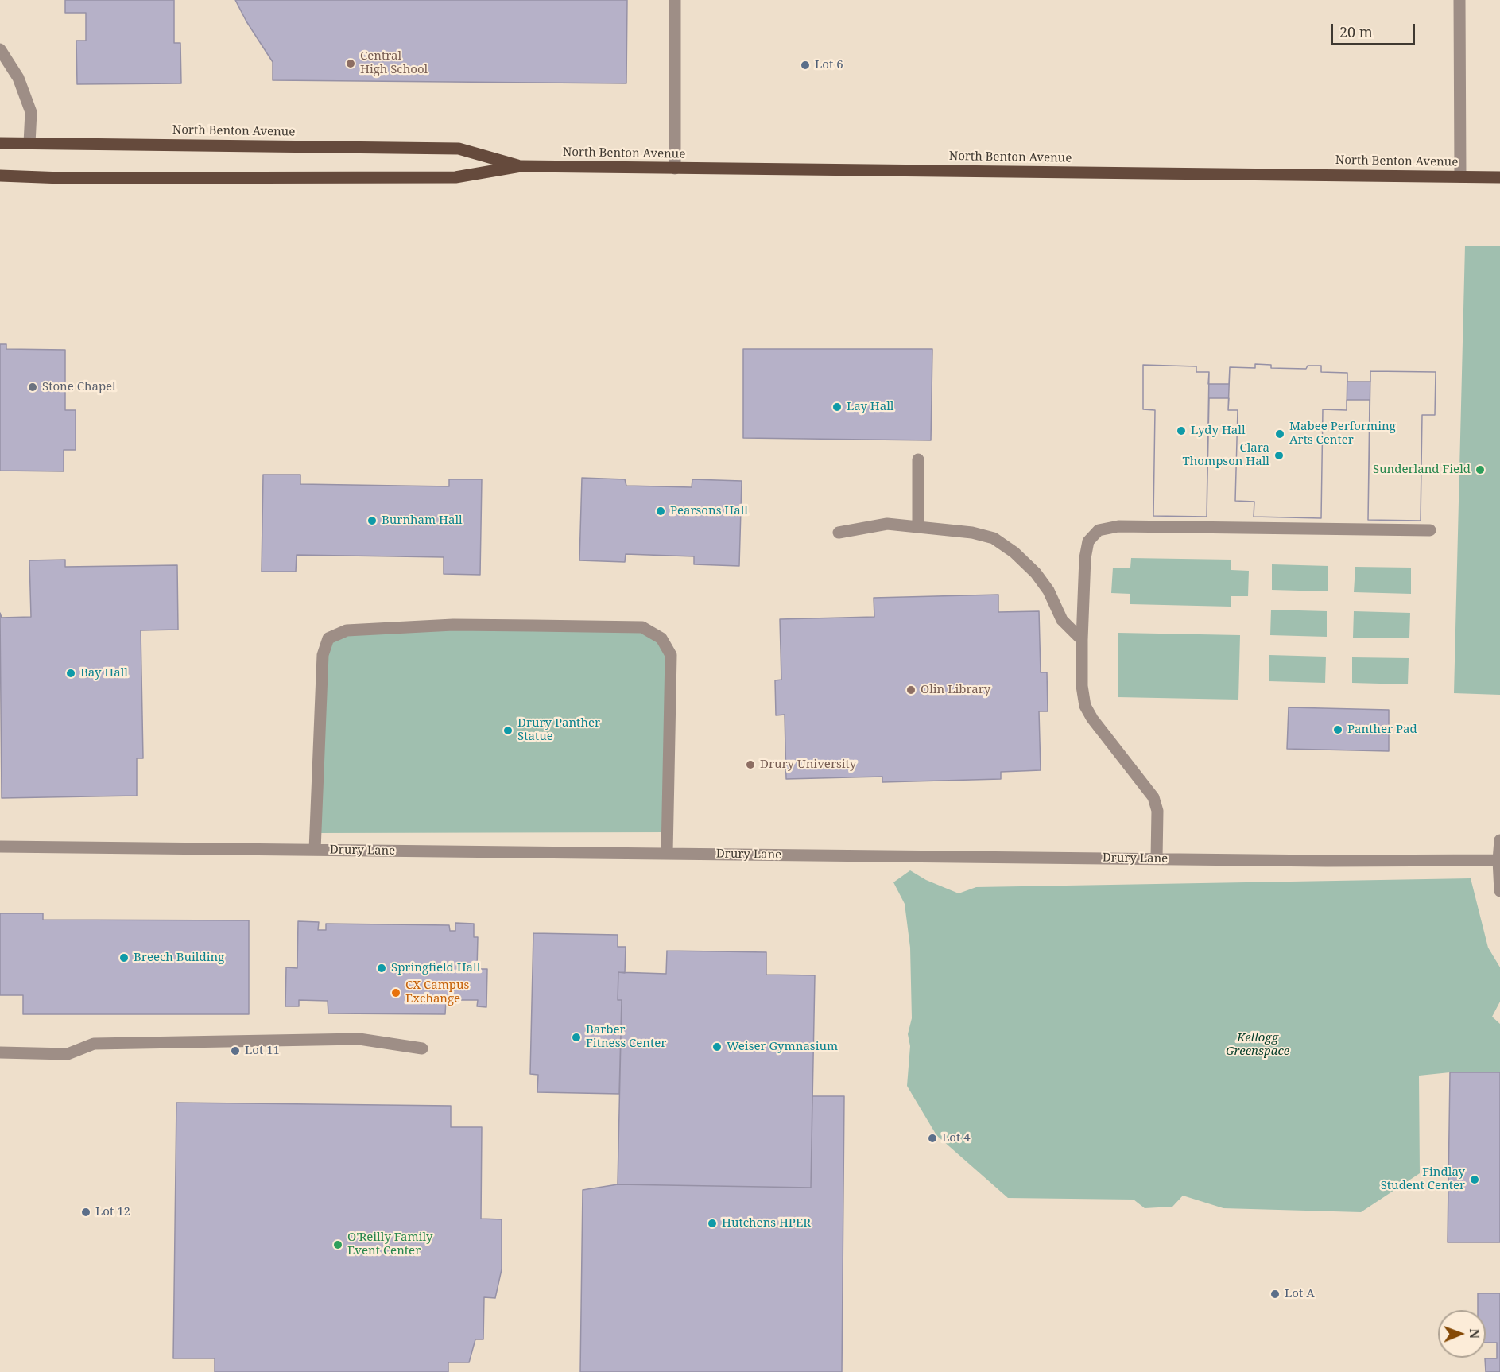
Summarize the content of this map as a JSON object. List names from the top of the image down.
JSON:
{
  "streets": {
    "main road": ["North Benton Avenue"],
    "street": ["Drury Lane"]
  },
  "parks": ["Kellogg Greenspace"],
  "places": [
    "Central High School",
    "Lot 6",
    "Stone Chapel",
    "Lay Hall",
    "Lydy Hall",
    "Mabee Performing Arts Center",
    "Clara Thompson Hall",
    "Sunderland Field",
    "Pearsons Hall",
    "Burnham Hall",
    "Bay Hall",
    "Olin Library",
    "Panther Pad",
    "Drury Panther Statue",
    "Drury University",
    "Breech Building",
    "Springfield Hall",
    "CX Campus Exchange",
    "Barber Fitness Center",
    "Weiser Gymnasium",
    "Lot 11",
    "Lot 4",
    "Findlay Student Center",
    "Lot 12",
    "Hutchens HPER",
    "O'Reilly Family Event Center",
    "Lot A"
  ],
  "scale_bar": "20 m",
  "north": "right"
}
